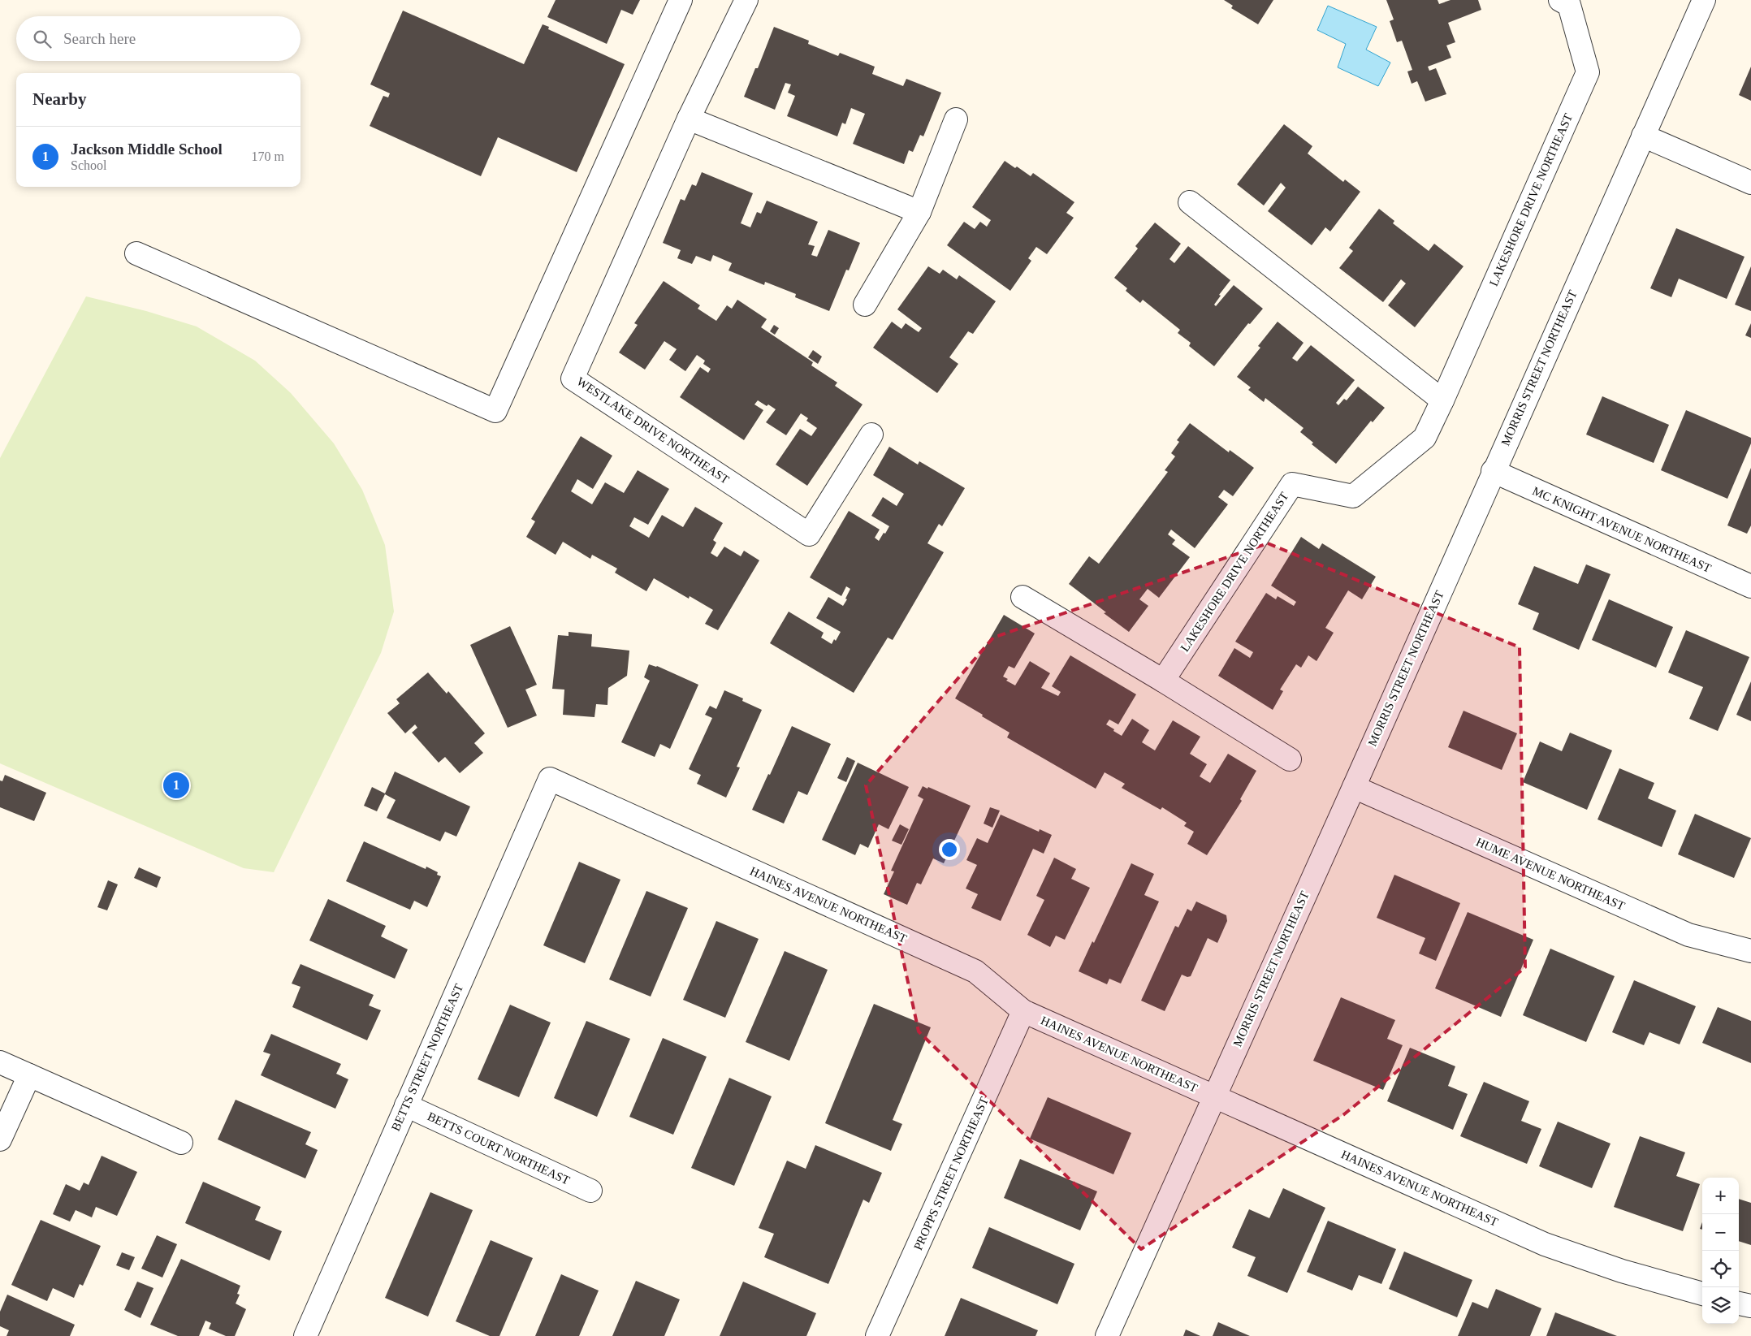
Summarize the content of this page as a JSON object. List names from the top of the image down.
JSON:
{
  "streets": {
    "street": [
      "LAKESHORE DRIVE NORTHEAST",
      "MORRIS STREET NORTHEAST",
      "WESTLAKE DRIVE NORTHEAST",
      "MC KNIGHT AVENUE NORTHEAST",
      "HUME AVENUE NORTHEAST",
      "HAINES AVENUE NORTHEAST",
      "BETTS STREET NORTHEAST",
      "BETTS COURT NORTHEAST",
      "PROPPS STREET NORTHEAST"
    ]
  },
  "crossings": [
    ["MORRIS STREET NORTHEAST", "MC KNIGHT AVENUE NORTHEAST"],
    ["MORRIS STREET NORTHEAST", "HUME AVENUE NORTHEAST"],
    ["MORRIS STREET NORTHEAST", "HAINES AVENUE NORTHEAST"],
    ["HAINES AVENUE NORTHEAST", "BETTS STREET NORTHEAST"],
    ["HAINES AVENUE NORTHEAST", "PROPPS STREET NORTHEAST"],
    ["BETTS STREET NORTHEAST", "BETTS COURT NORTHEAST"]
  ],
  "page": {
    "search": "Search here",
    "heading": "Nearby",
    "list": [
      {
        "mark": "1",
        "name": "Jackson Middle School",
        "note": "School",
        "value": "170 m"
      }
    ],
    "pins": "1",
    "map_buttons": ["+", "−"]
  }
}
